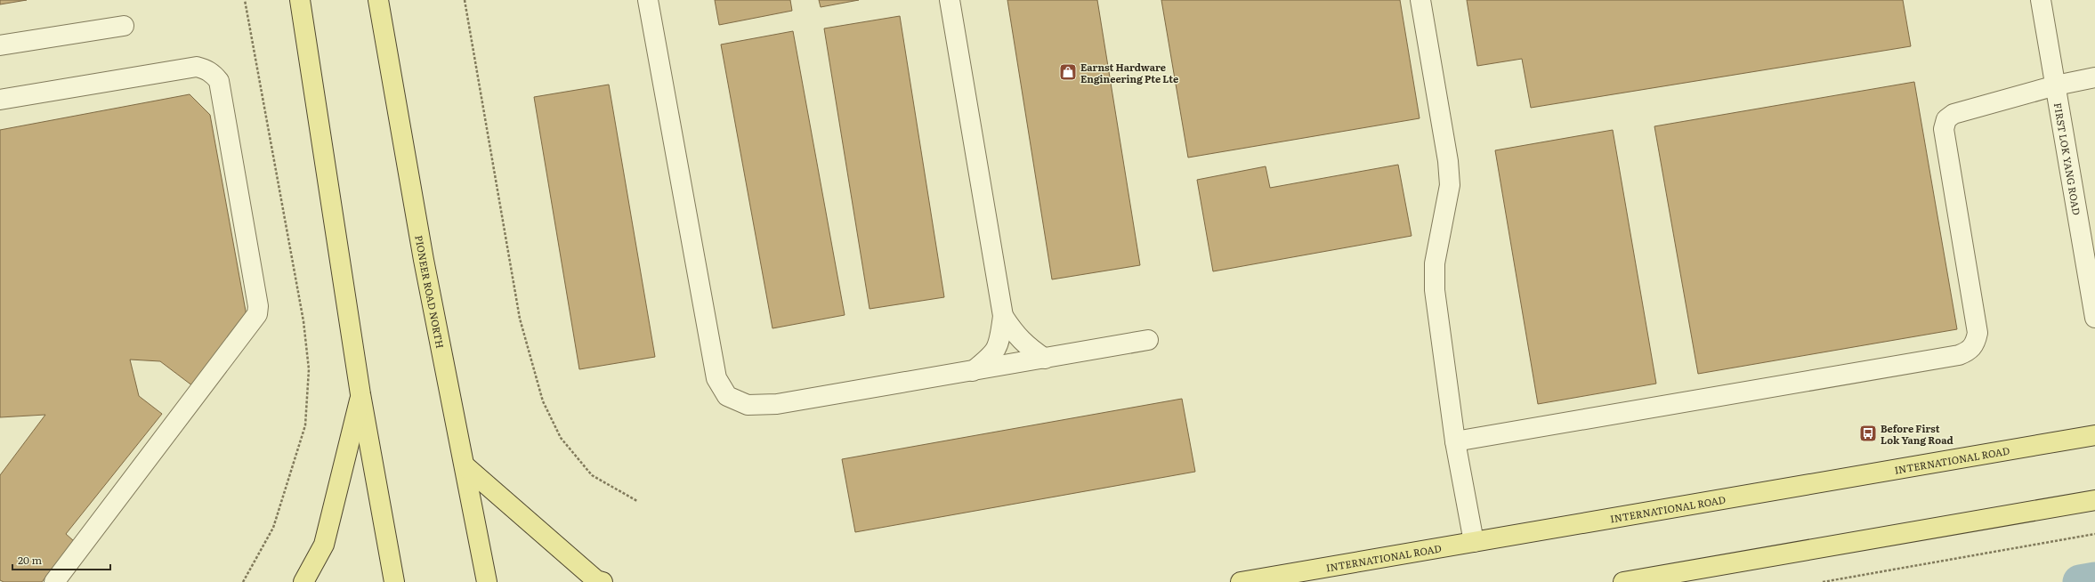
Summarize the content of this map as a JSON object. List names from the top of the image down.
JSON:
{
  "streets": {
    "main road": ["PIONEER ROAD NORTH", "INTERNATIONAL ROAD"],
    "street": ["FIRST LOK YANG ROAD"]
  },
  "places": {
    "shop": ["Earnst Hardware Engineering Pte Lte"],
    "bus stop": ["Before First Lok Yang Road"]
  },
  "scale_bar": "20 m"
}
